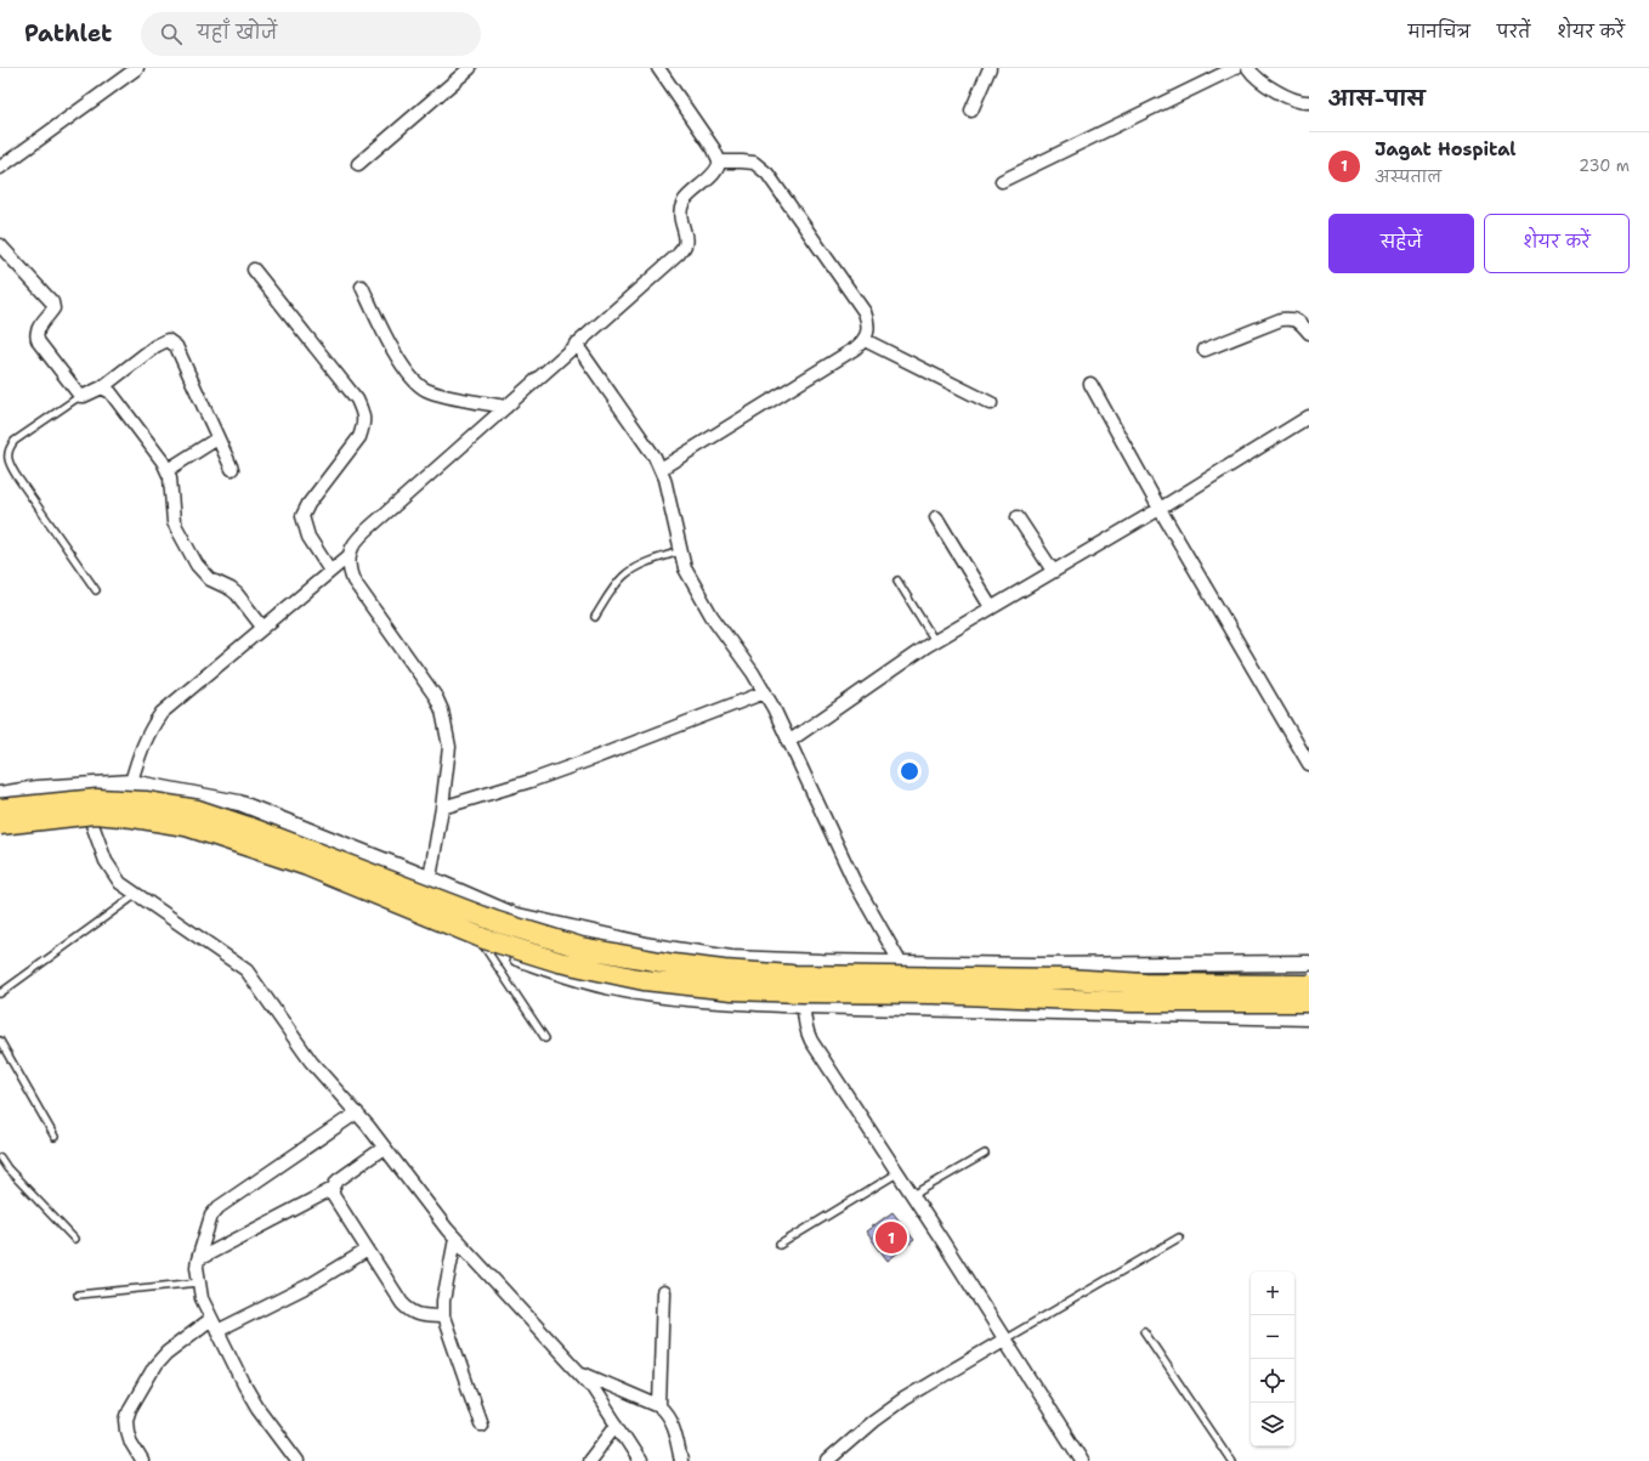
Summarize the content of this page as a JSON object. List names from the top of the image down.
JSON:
{
  "page": {
    "header": "Pathlet",
    "search": "यहाँ खोजें",
    "nav": ["मानचित्र", "परतें", "शेयर करें"],
    "heading": "आस-पास",
    "list": [
      {
        "mark": "1",
        "name": "Jagat Hospital",
        "note": "अस्पताल",
        "value": "230 m"
      }
    ],
    "buttons": ["सहेजें", "शेयर करें"],
    "pins": "1",
    "map_buttons": ["+", "−"]
  }
}
